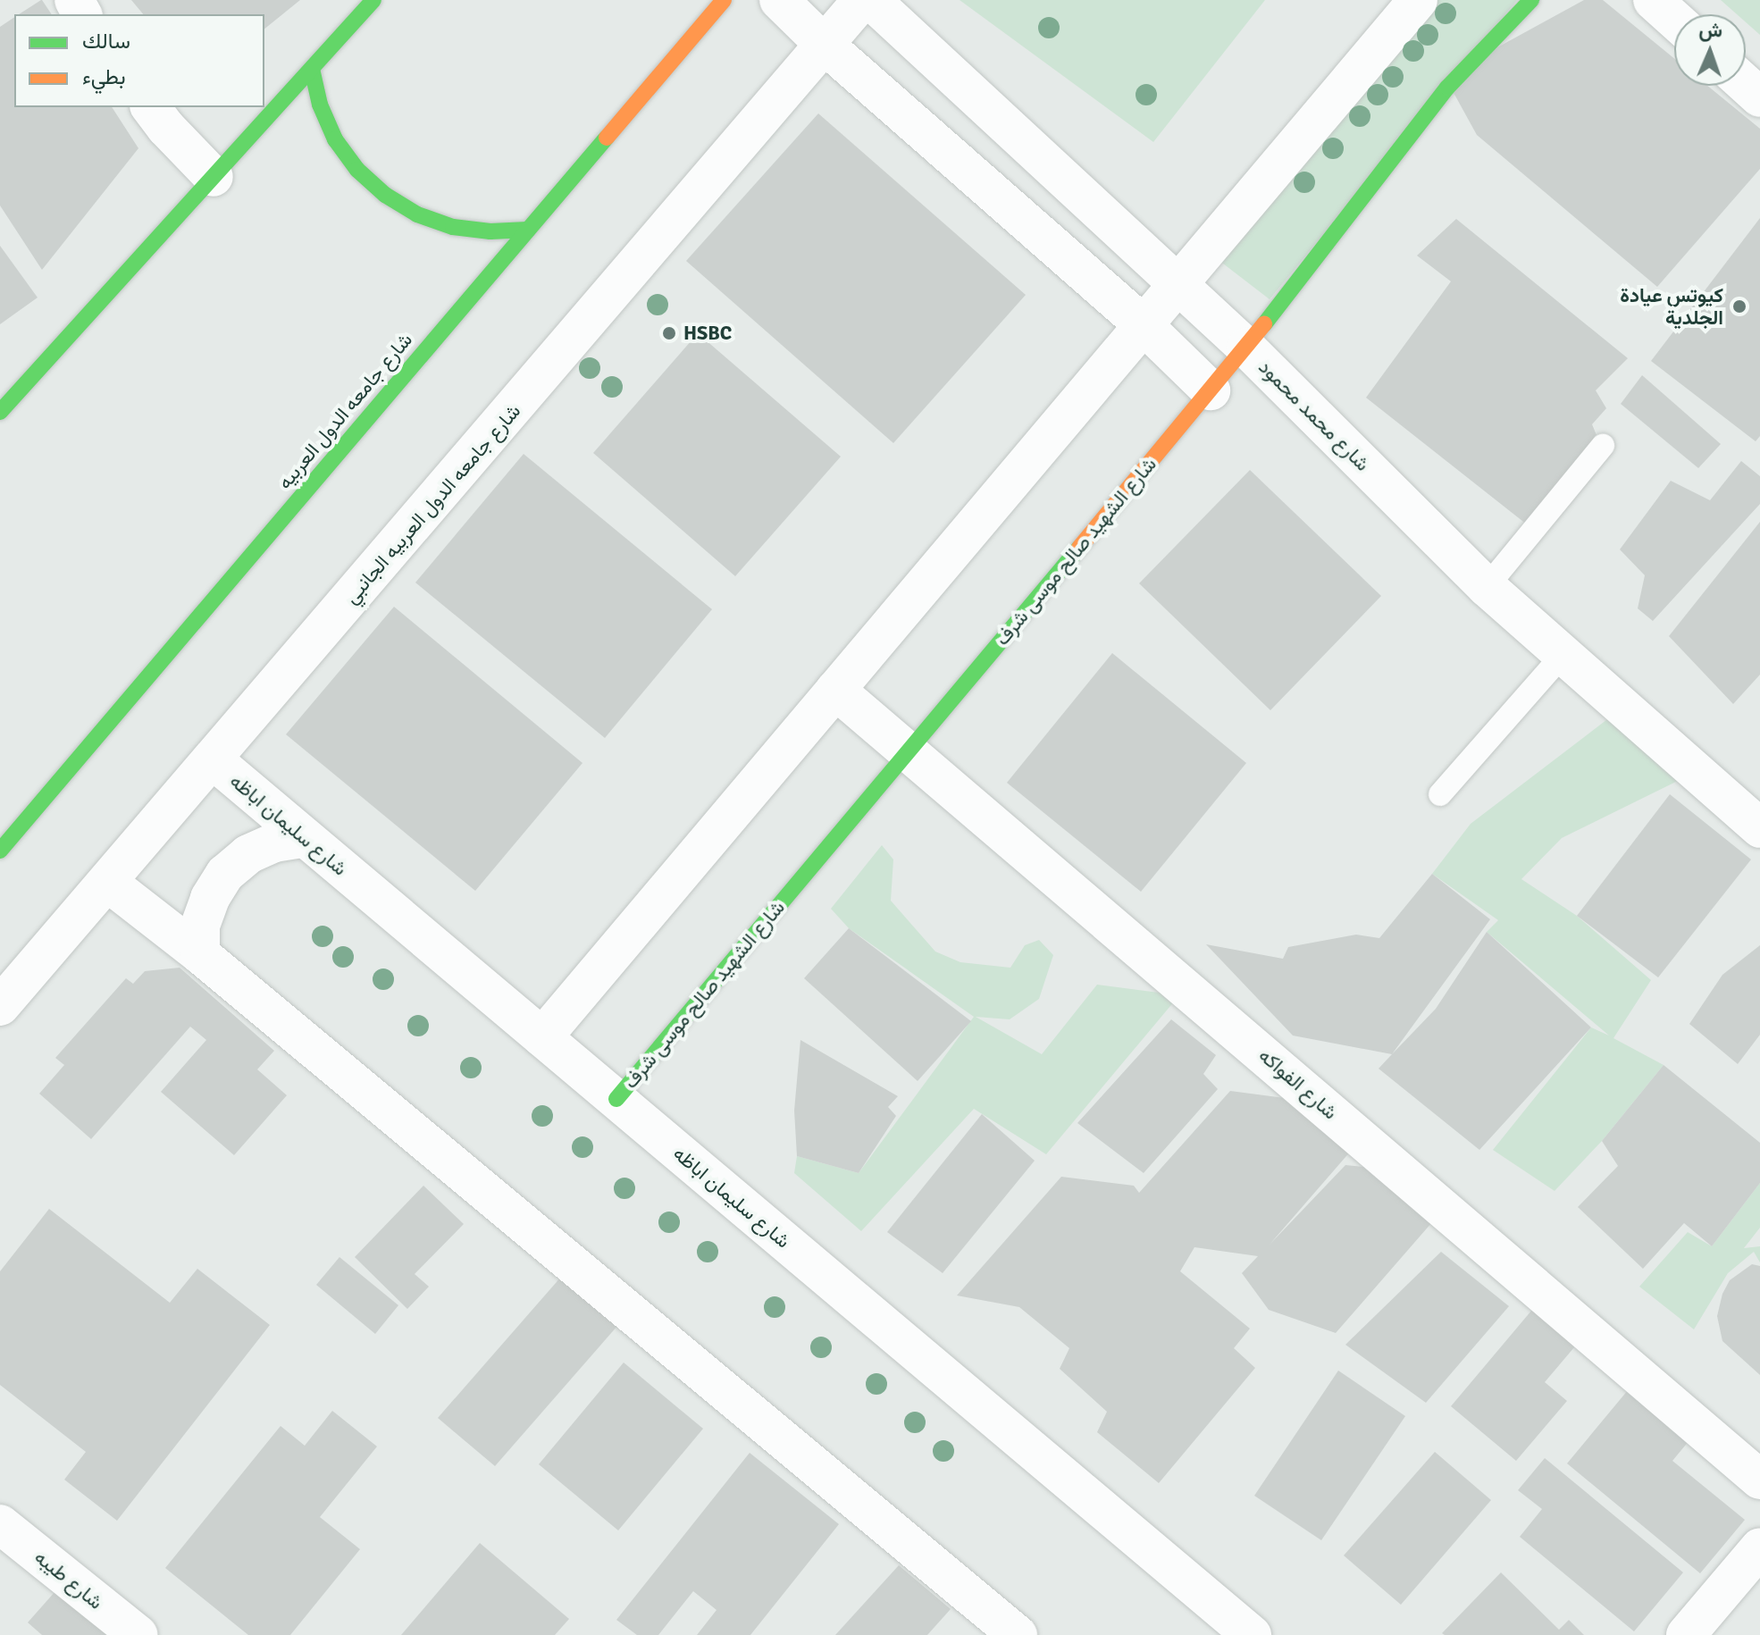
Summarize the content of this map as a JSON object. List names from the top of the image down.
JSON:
{
  "streets": {
    "main road": ["شارع جامعه الدول العربيه", "شارع الشهيد صالح موسى شرف"],
    "street": [
      "شارع محمد محمود",
      "شارع جامعه الدول العربيه الجانبي",
      "شارع سليمان اباظه",
      "شارع الفواكه",
      "شارع طيبه"
    ]
  },
  "crossings": [
    ["شارع محمد محمود", "شارع الشهيد صالح موسى شرف"],
    ["شارع جامعه الدول العربيه الجانبي", "شارع سليمان اباظه"],
    ["شارع الشهيد صالح موسى شرف", "شارع سليمان اباظه"],
    ["شارع الشهيد صالح موسى شرف", "شارع الفواكه"]
  ],
  "places": ["كيوتس عيادة الجلدية", "HSBC"],
  "legend": ["سالك", "بطيء"],
  "north": "top"
}
